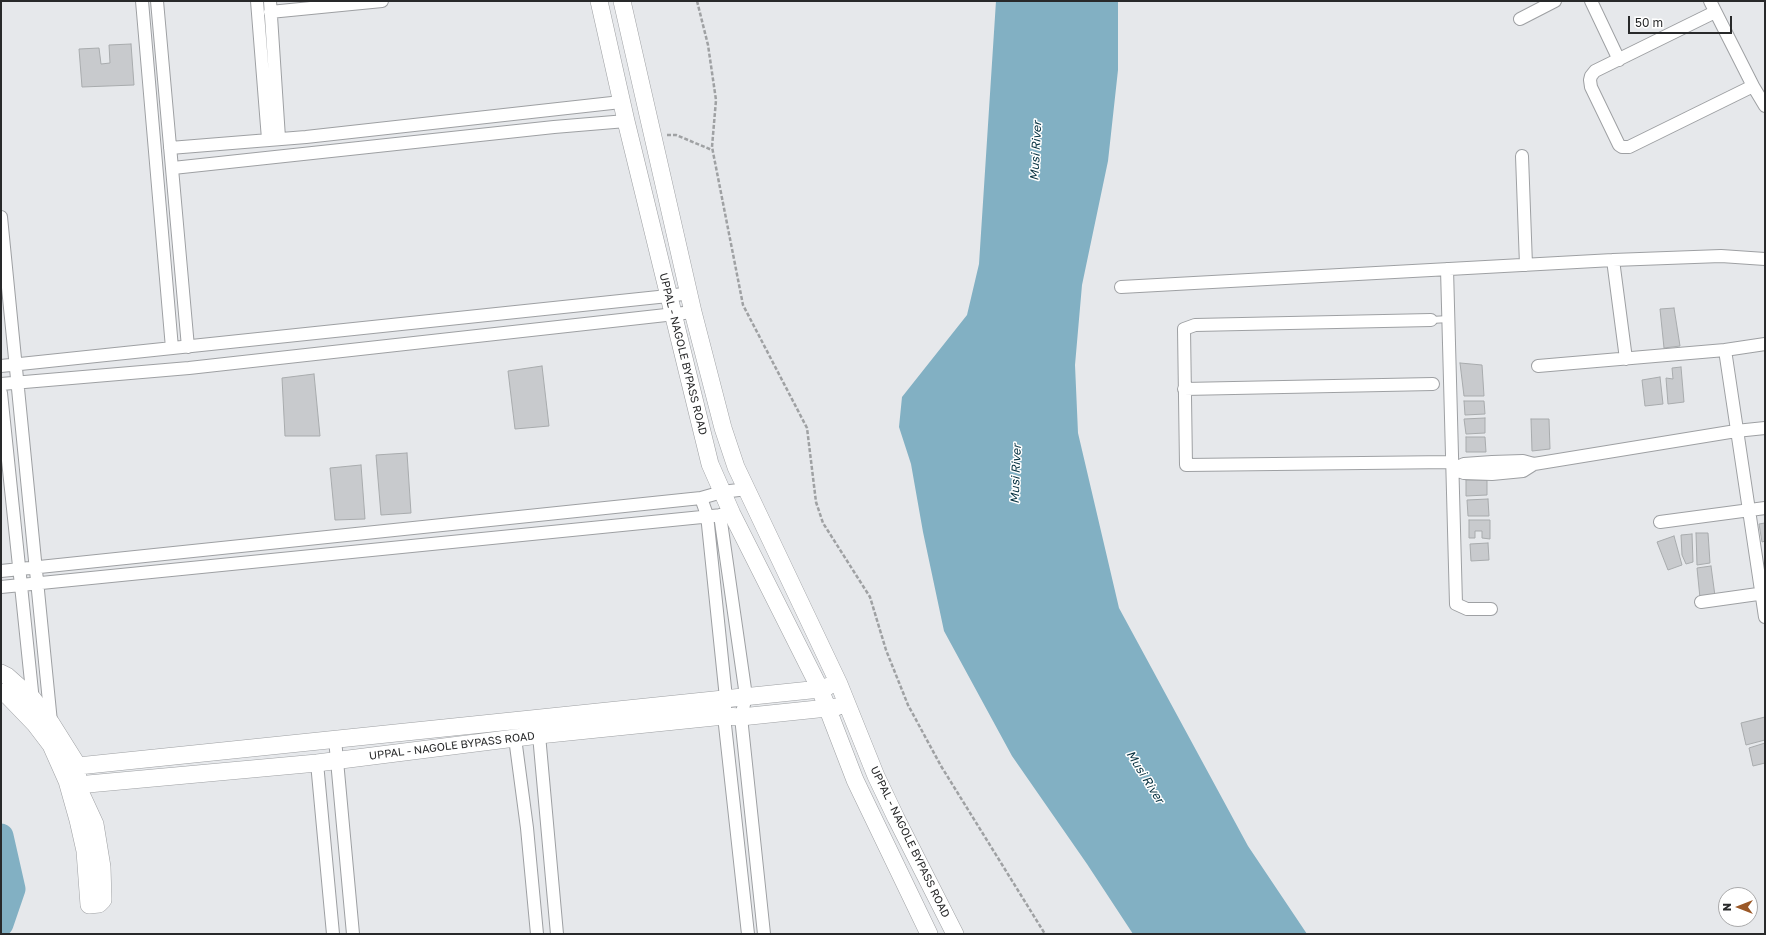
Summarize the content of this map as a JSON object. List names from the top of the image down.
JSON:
{
  "streets": {
    "street": ["UPPAL - NAGOLE BYPASS ROAD"]
  },
  "water": ["Musi River"],
  "scale_bar": "50 m",
  "north": "left"
}
